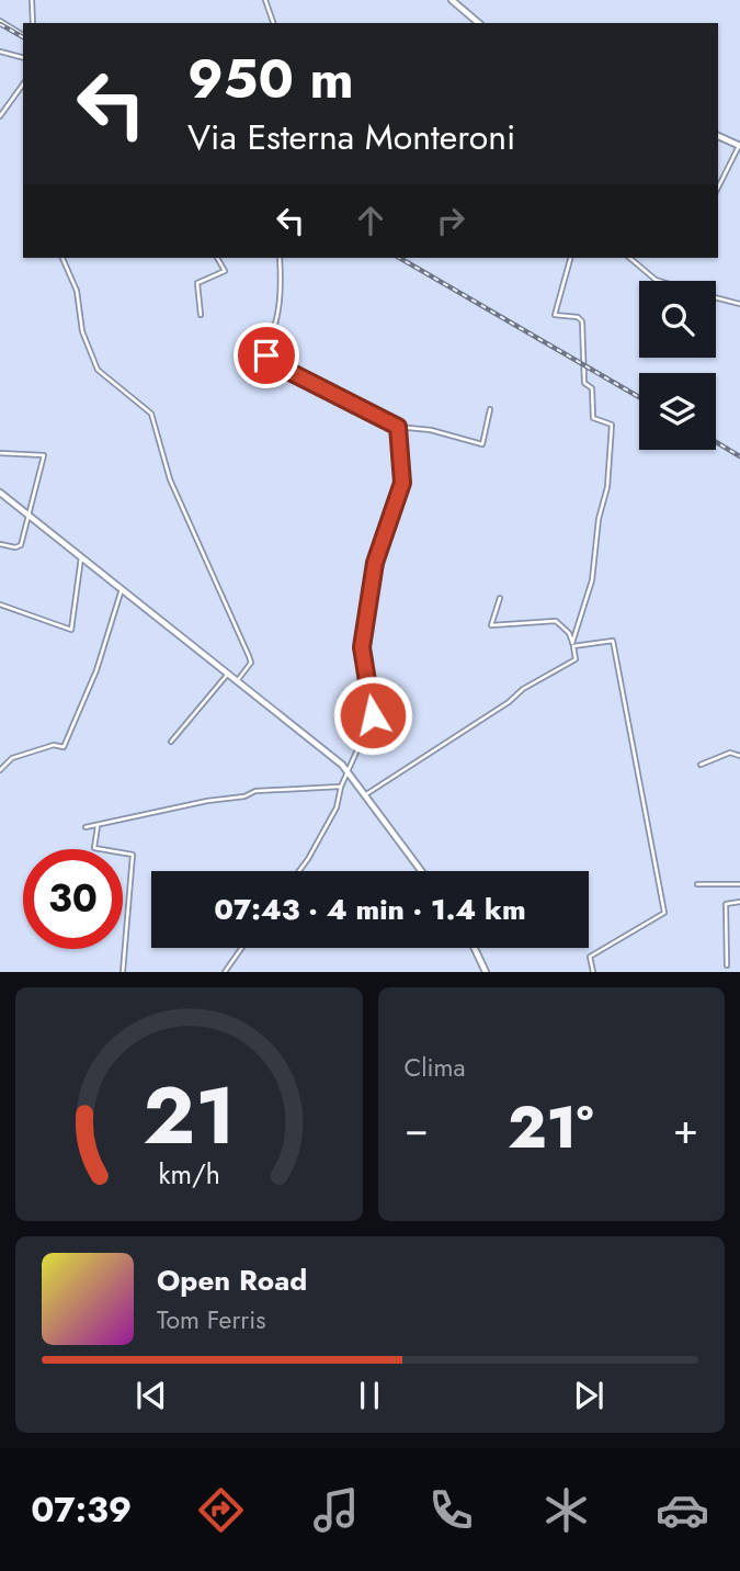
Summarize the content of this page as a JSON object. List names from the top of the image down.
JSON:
{
  "page": {
    "turn": ["950 m", "Via Esterna Monteroni"],
    "limit": "30",
    "trip": "07:43 · 4 min · 1.4 km",
    "tile": "Clima",
    "heat": ["−", "21°", "+"],
    "song": ["Open Road", "Tom Ferris"],
    "tabs": "07:39",
    "gauge": ["21", "km/h"]
  }
}
